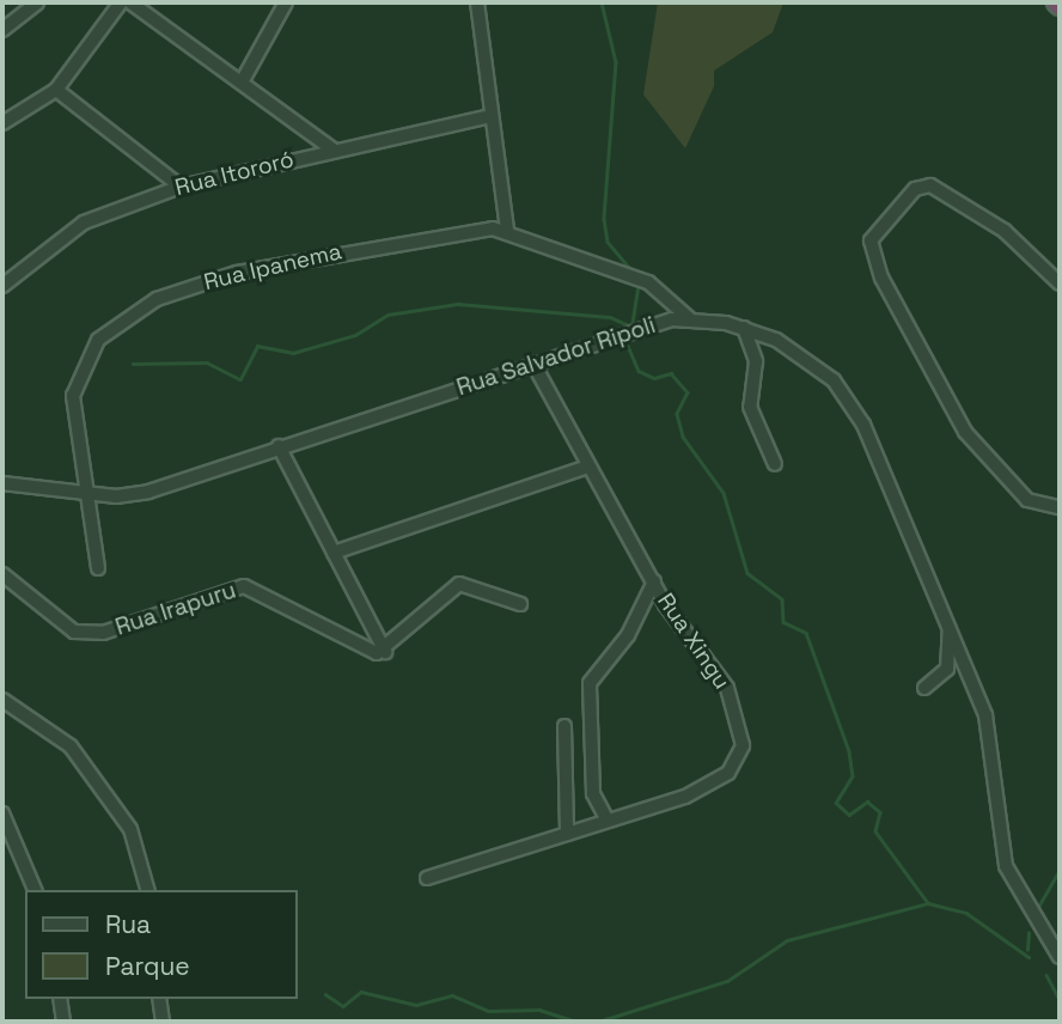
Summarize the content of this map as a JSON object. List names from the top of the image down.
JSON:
{
  "streets": {
    "street": [
      "Rua Itororó",
      "Rua Ipanema",
      "Rua Salvador Ripoli",
      "Rua Irapuru",
      "Rua Xingu"
    ]
  },
  "crossings": [
    ["Rua Ipanema", "Rua Salvador Ripoli"],
    ["Rua Salvador Ripoli", "Rua Xingu"]
  ],
  "legend": ["Rua", "Parque"]
}
